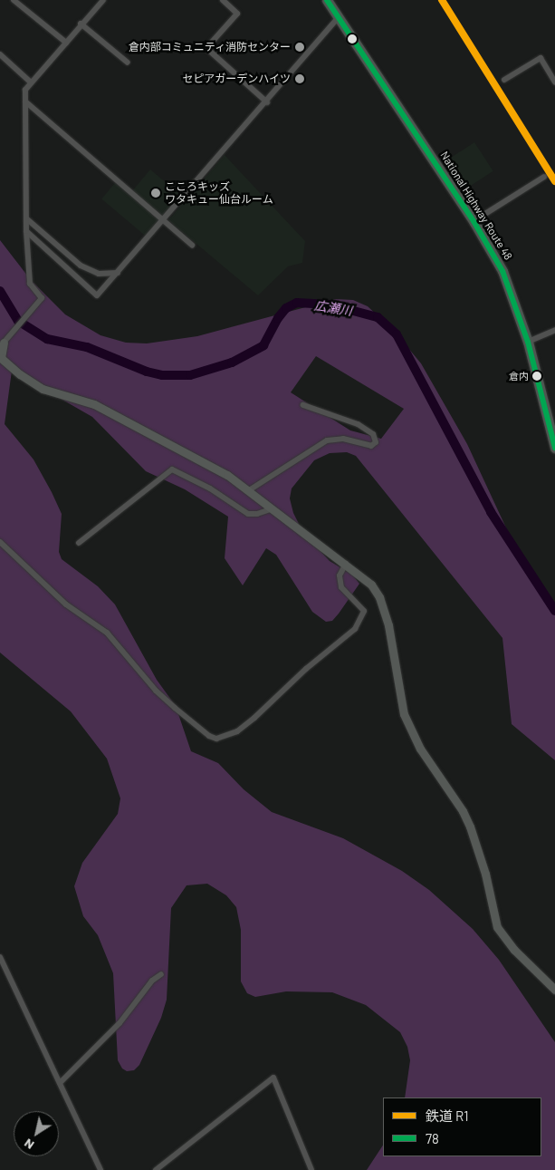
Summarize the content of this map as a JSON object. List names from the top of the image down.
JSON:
{
  "streets": {
    "highway": ["National Highway Route 48"]
  },
  "water": ["広瀬川"],
  "places": [
    "倉内部コミュニティ消防センター",
    "セピアガーデンハイツ",
    "こころキッズ ワタキュー仙台ルーム",
    "倉内"
  ],
  "lines": ["rail line R1", "transit line 78"],
  "legend": ["鉄道 R1", "78"],
  "north": "bottom left"
}
